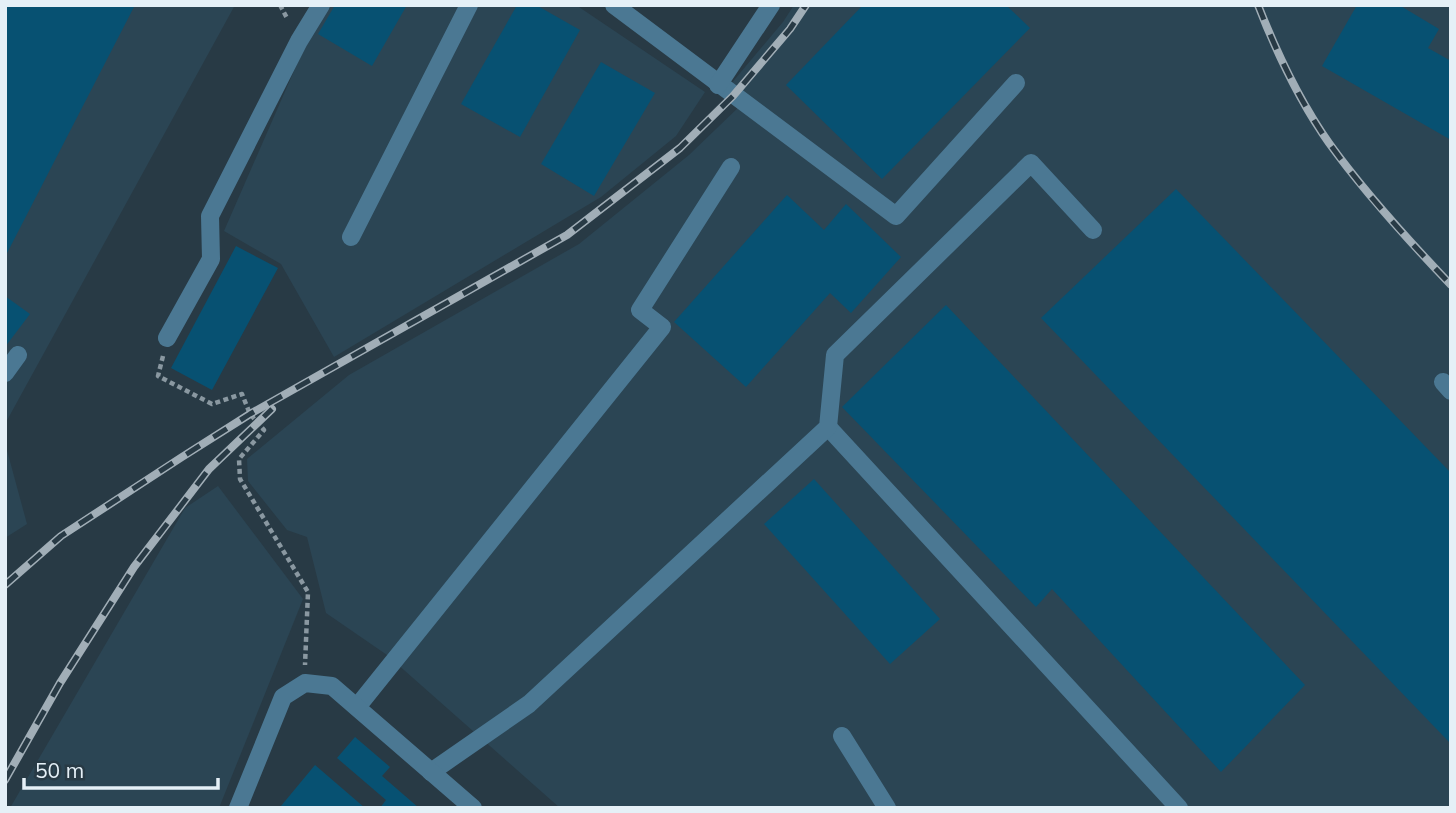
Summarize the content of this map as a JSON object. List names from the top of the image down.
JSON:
{
  "scale_bar": "50 m"
}
